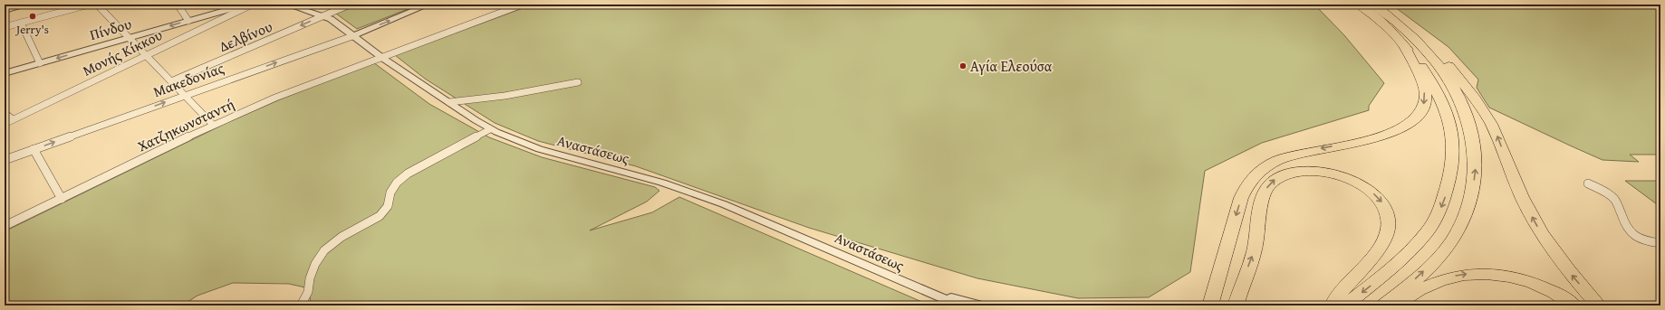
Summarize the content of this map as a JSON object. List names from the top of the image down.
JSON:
{
  "streets": {
    "street": [
      "Πίνδου",
      "Δελβίνου",
      "Μονής Κίκκου",
      "Μακεδονίας",
      "Χατζηκωνσταντή",
      "Αναστάσεως"
    ]
  },
  "crossings": [
    ["Δελβίνου", "Αναστάσεως"],
    ["Μακεδονίας", "Αναστάσεως"],
    ["Χατζηκωνσταντή", "Αναστάσεως"]
  ],
  "one_way": ["Δελβίνου", "Μακεδονίας"],
  "places": ["Jerry's", "Αγία Ελεούσα"]
}
